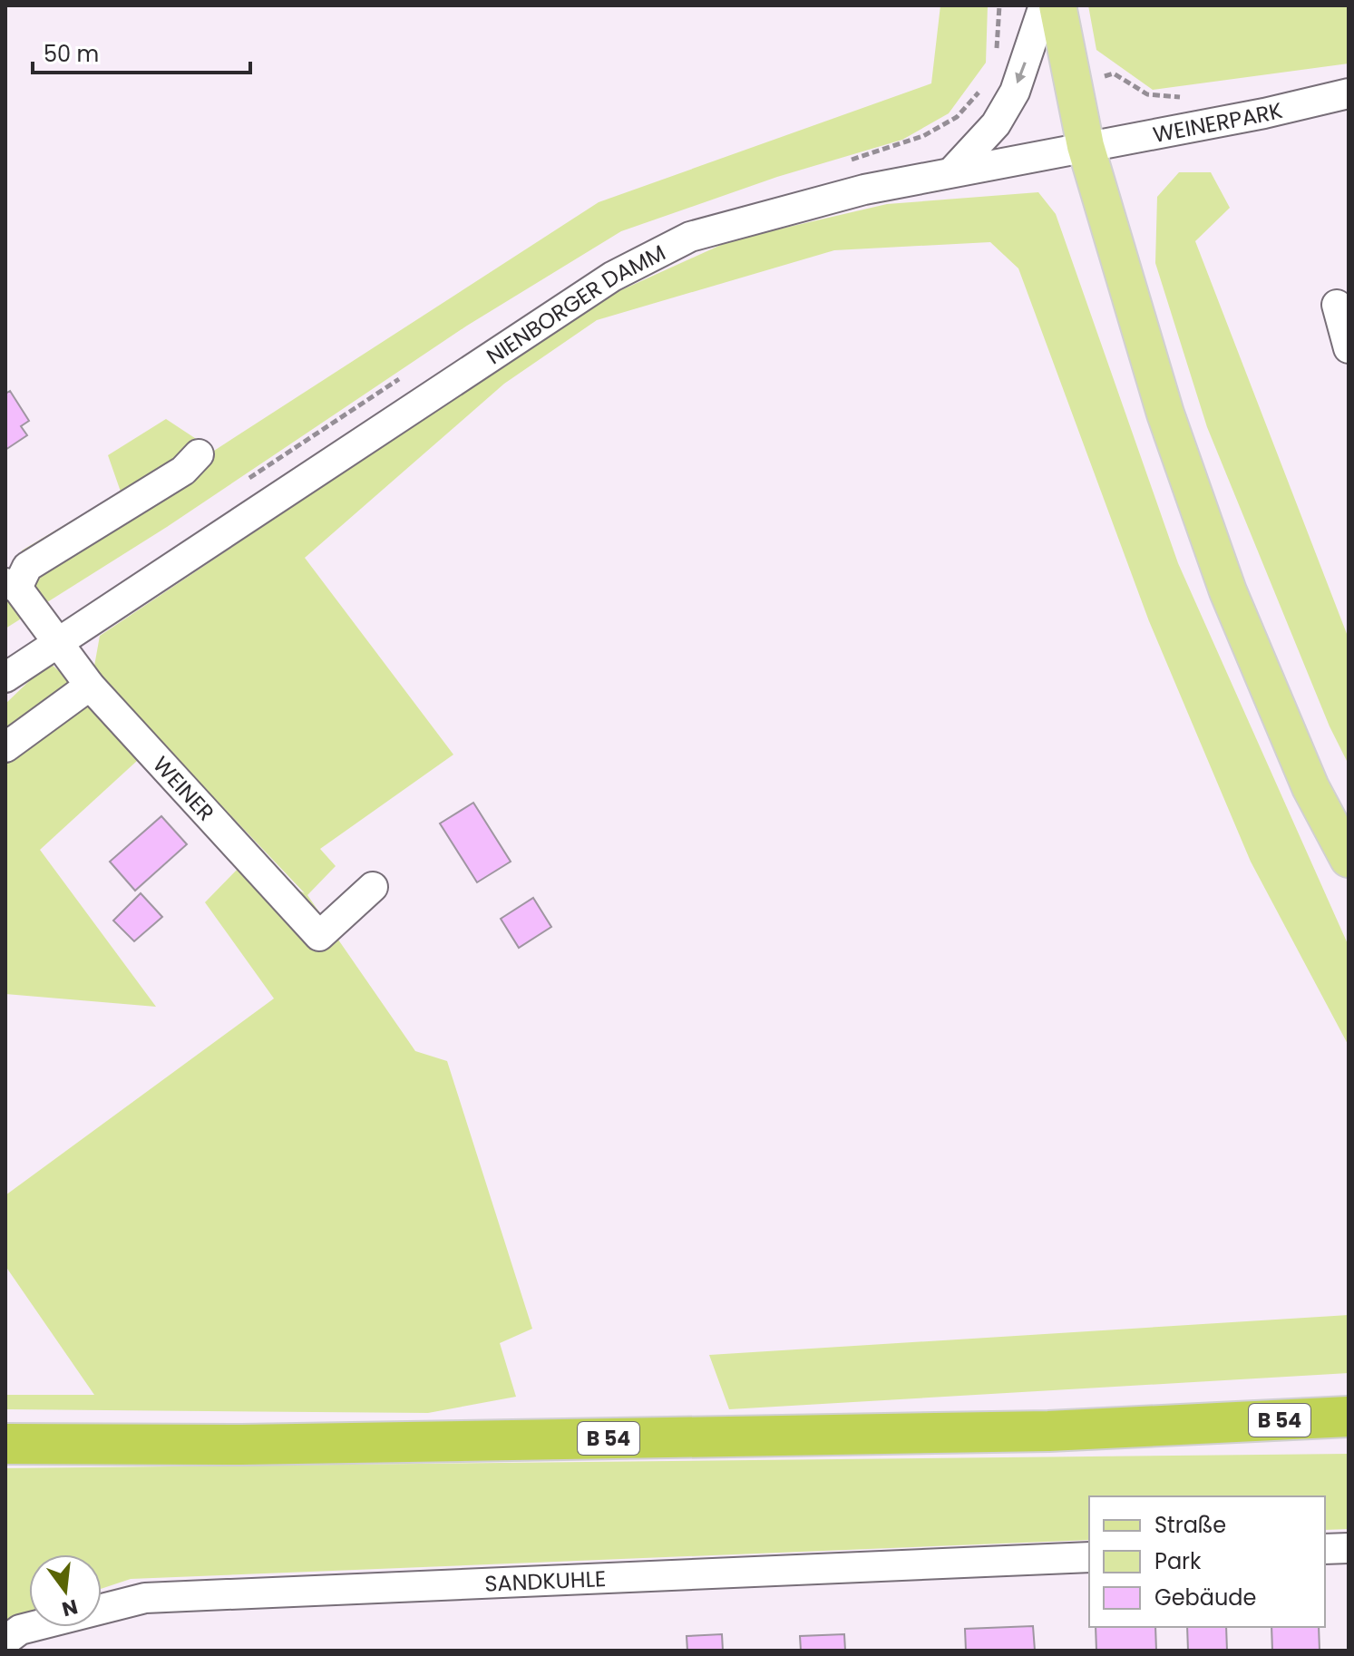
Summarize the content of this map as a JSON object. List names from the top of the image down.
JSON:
{
  "streets": {
    "highway": ["B 54"],
    "street": [
      "WEINERPARK",
      "NIENBORGER DAMM",
      "WEINER",
      "SANDKUHLE"
    ]
  },
  "crossings": [
    ["WEINERPARK", "NIENBORGER DAMM"],
    ["NIENBORGER DAMM", "WEINER"]
  ],
  "legend": ["Straße", "Park", "Gebäude"],
  "scale_bar": "50 m",
  "north": "bottom"
}
